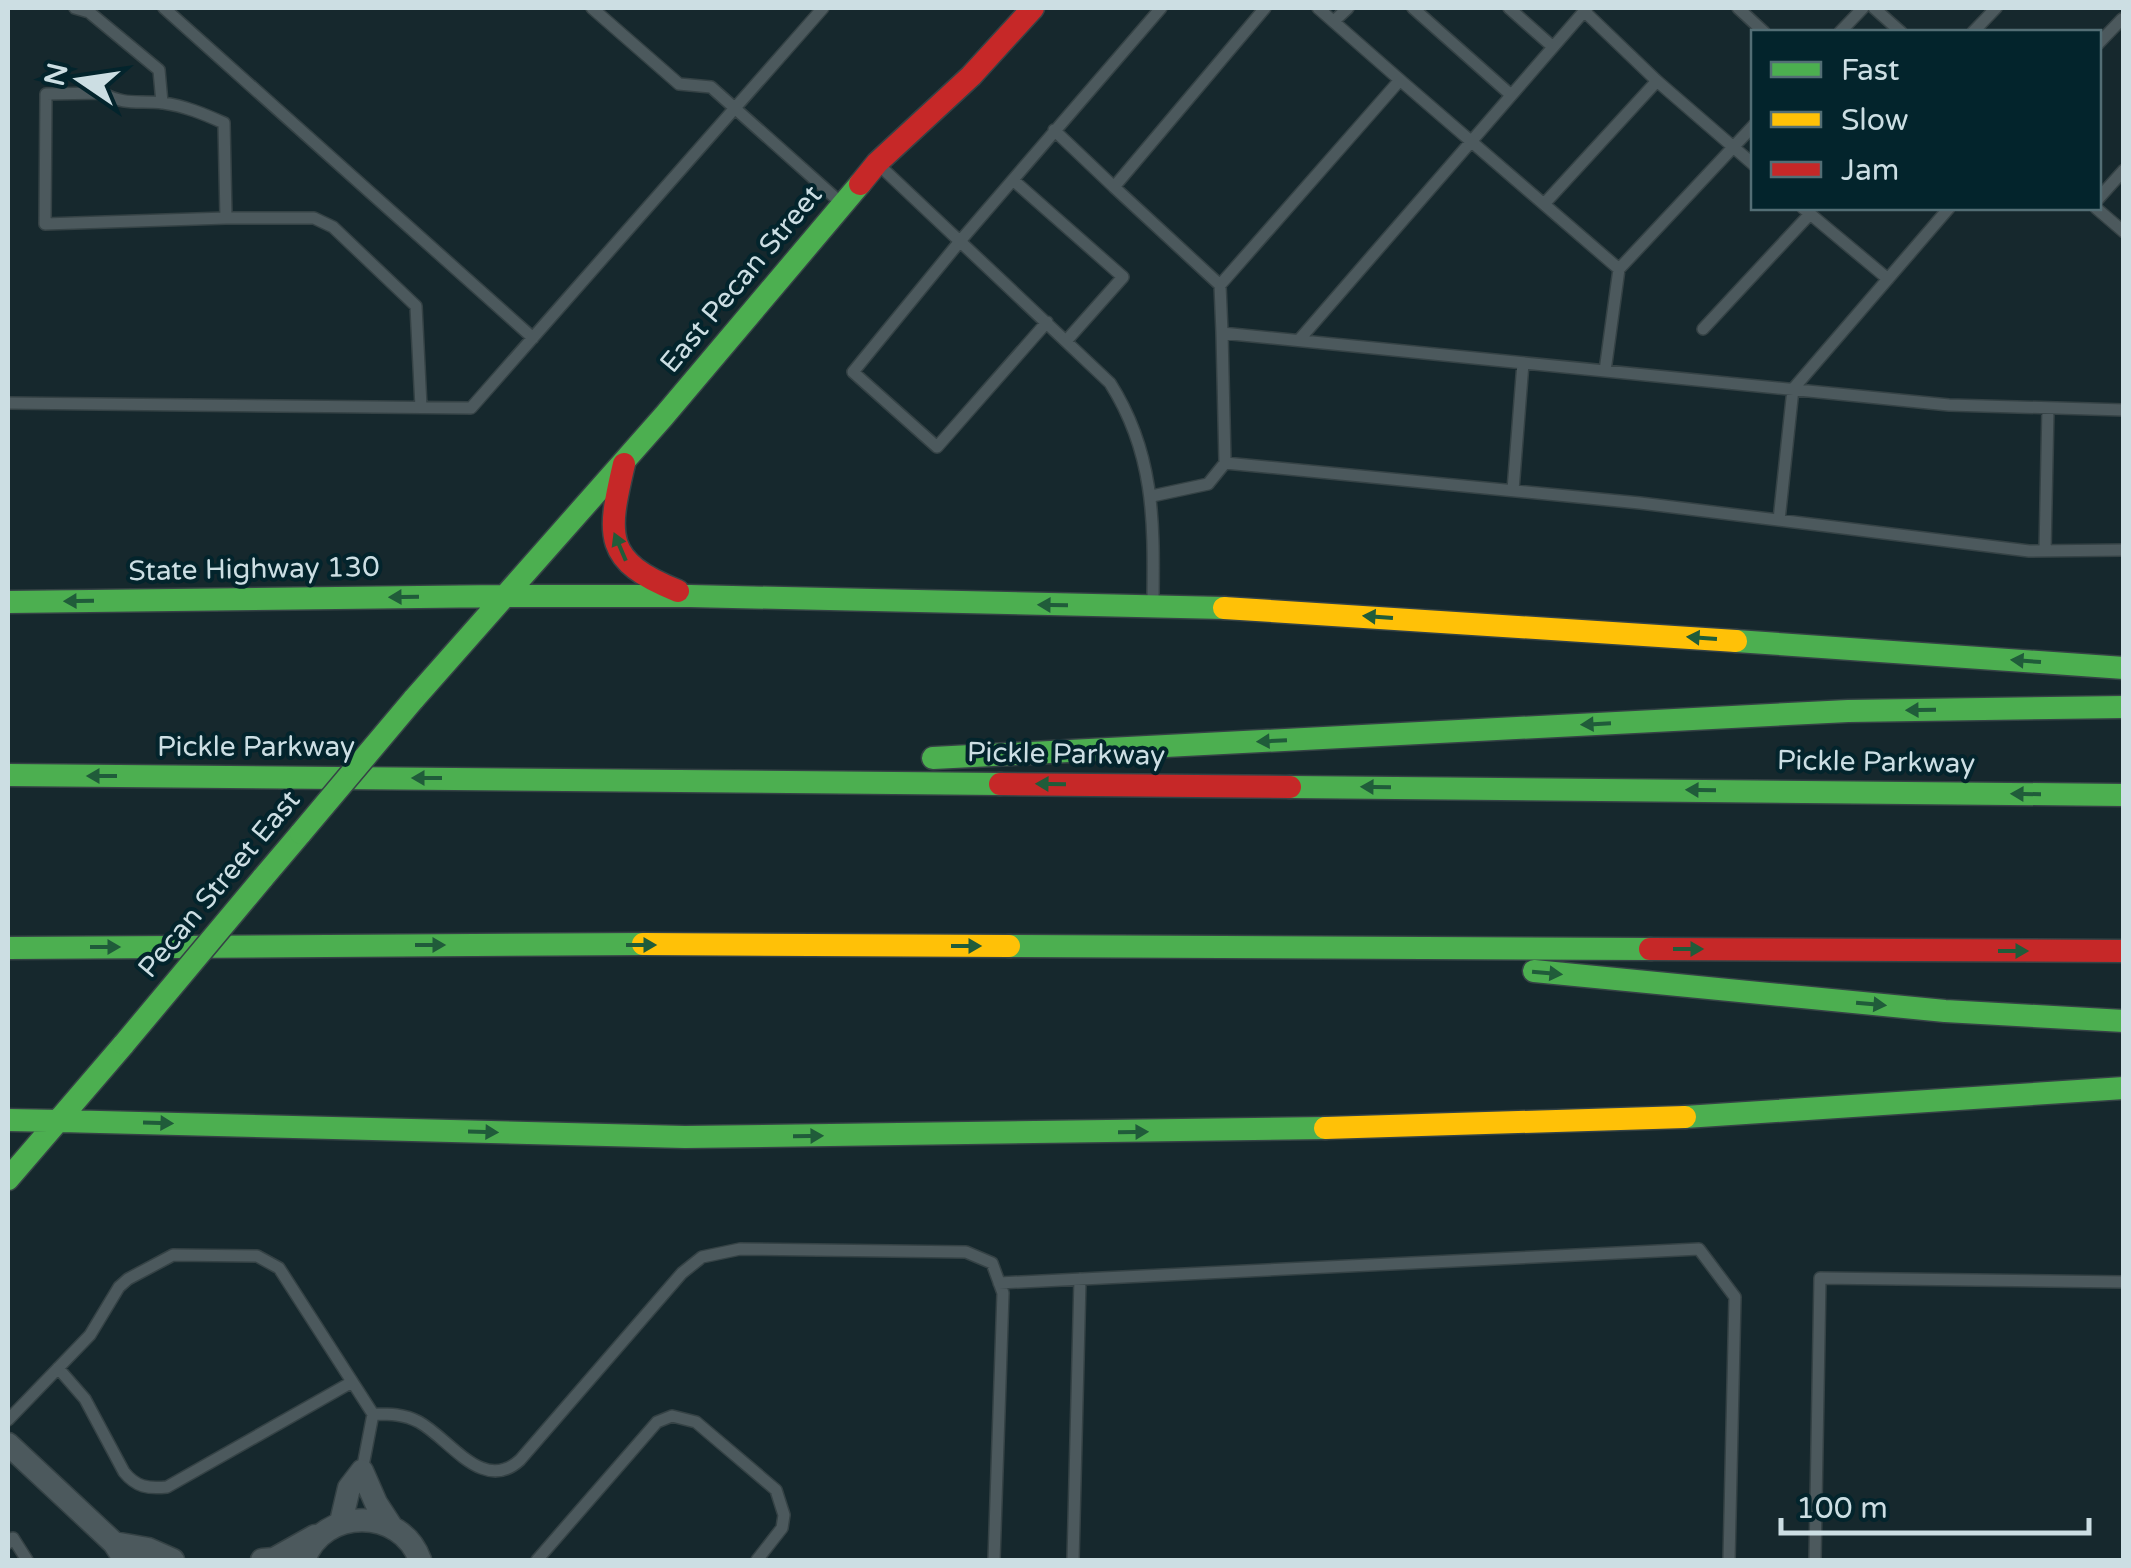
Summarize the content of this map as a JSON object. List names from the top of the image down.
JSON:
{
  "streets": {
    "main road": [
      "East Pecan Street",
      "State Highway 130",
      "Pickle Parkway",
      "Pecan Street East"
    ]
  },
  "crossings": [
    ["East Pecan Street", "State Highway 130"],
    ["East Pecan Street", "Pecan Street East"],
    ["State Highway 130", "Pecan Street East"]
  ],
  "legend": ["Fast", "Slow", "Jam"],
  "scale_bar": "100 m",
  "north": "left"
}
